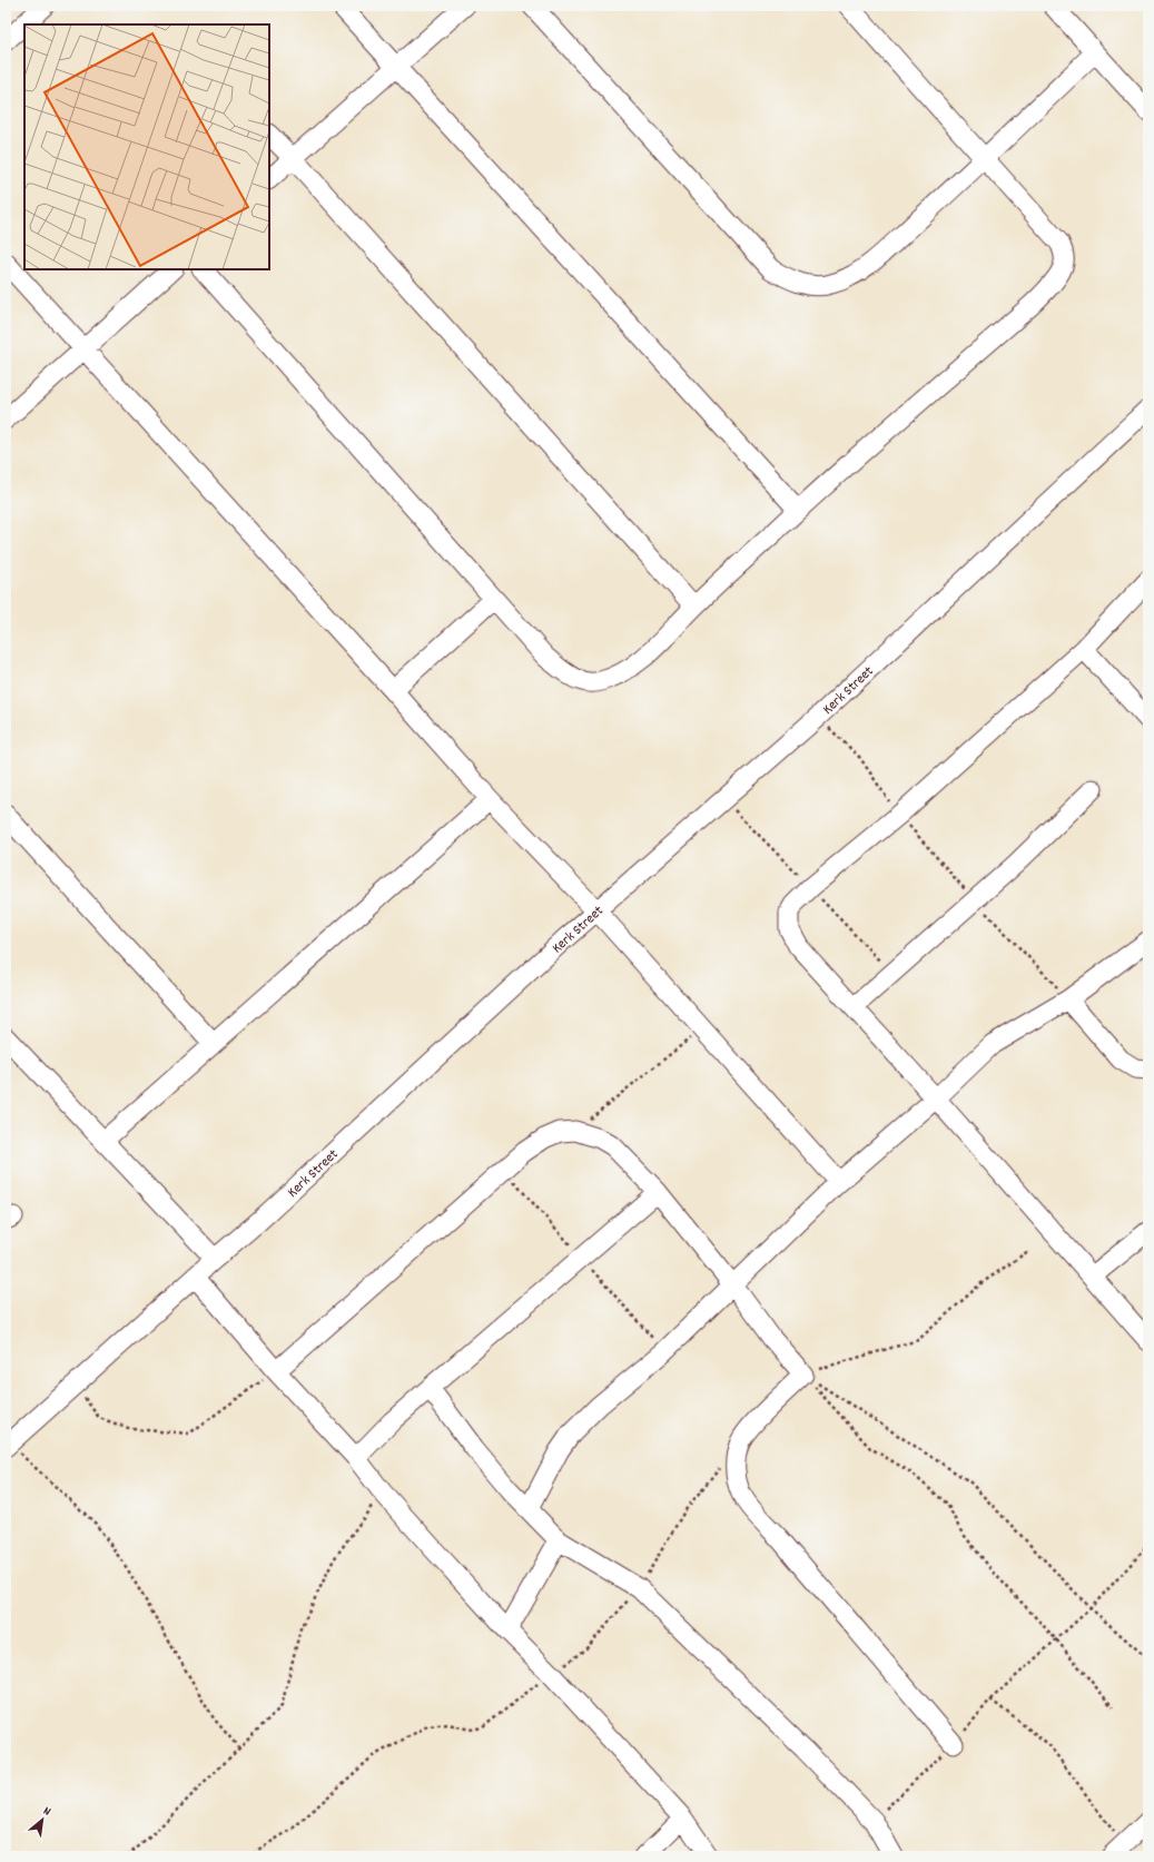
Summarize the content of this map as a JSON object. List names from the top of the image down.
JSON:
{
  "streets": {
    "street": ["Kerk Street"]
  },
  "north": "top right"
}
